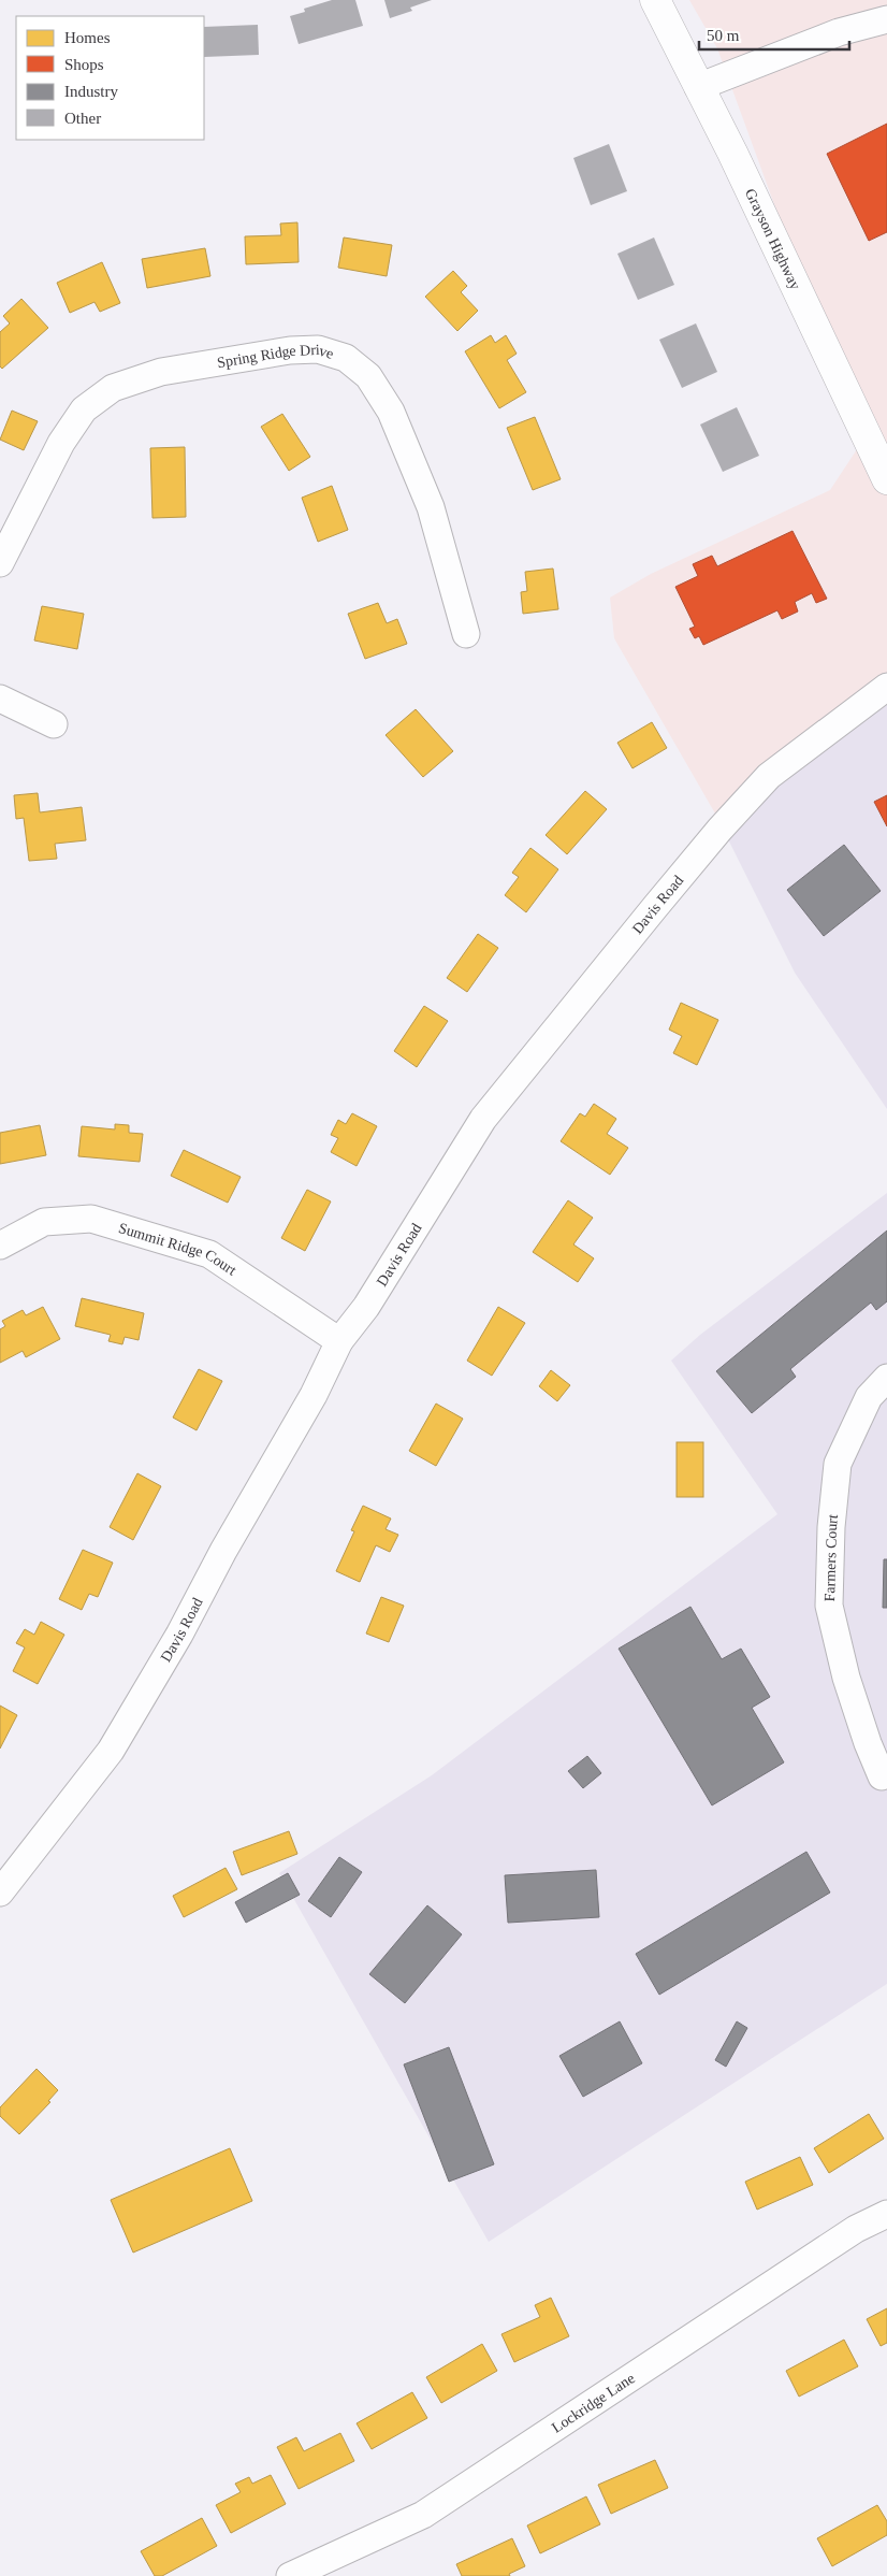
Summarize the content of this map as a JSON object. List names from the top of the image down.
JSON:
{
  "streets": {
    "main road": ["Grayson Highway"],
    "street": [
      "Spring Ridge Drive",
      "Davis Road",
      "Summit Ridge Court",
      "Farmers Court",
      "Lockridge Lane"
    ]
  },
  "crossings": [
    ["Davis Road", "Summit Ridge Court"]
  ],
  "legend": [
    "Homes",
    "Shops",
    "Industry",
    "Other"
  ],
  "scale_bar": "50 m"
}
